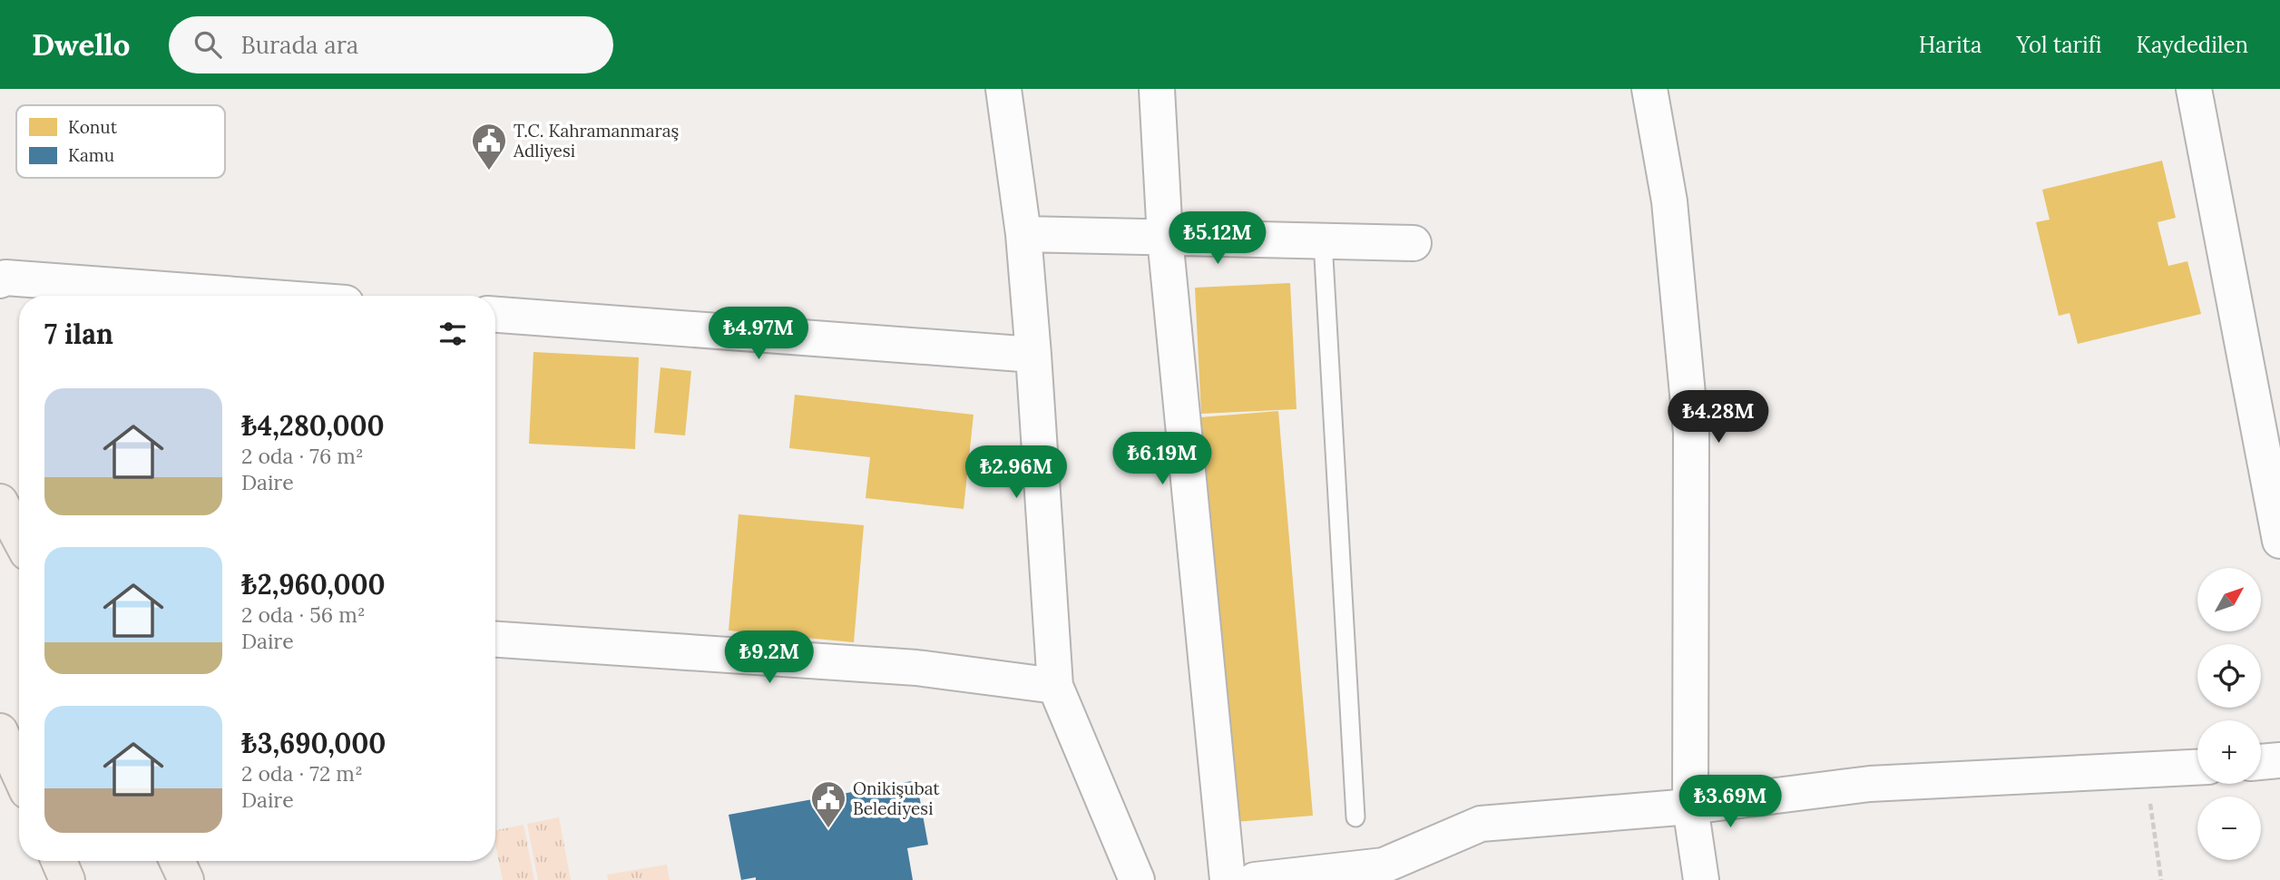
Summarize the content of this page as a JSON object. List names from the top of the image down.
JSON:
{
  "places": {
    "public building": ["T.C. Kahramanmaraş Adliyesi", "Onikişubat Belediyesi"]
  },
  "legend": ["Konut", "Kamu"],
  "north": "top right",
  "page": {
    "header": "Dwello",
    "search": "Burada ara",
    "nav": ["Harita", "Yol tarifi", "Kaydedilen"],
    "price": [
      "₺5.12M",
      "₺4.97M",
      "₺4.28M",
      "₺6.19M",
      "₺2.96M",
      "₺9.2M",
      "₺3.69M"
    ],
    "heading": "7 ilan",
    "list": [
      {
        "name": "₺4,280,000",
        "note": "2 oda · 76 m² · Daire"
      },
      {
        "name": "₺2,960,000",
        "note": "2 oda · 56 m² · Daire"
      },
      {
        "name": "₺3,690,000",
        "note": "2 oda · 72 m² · Daire"
      }
    ],
    "map_buttons": ["+", "−"]
  }
}
